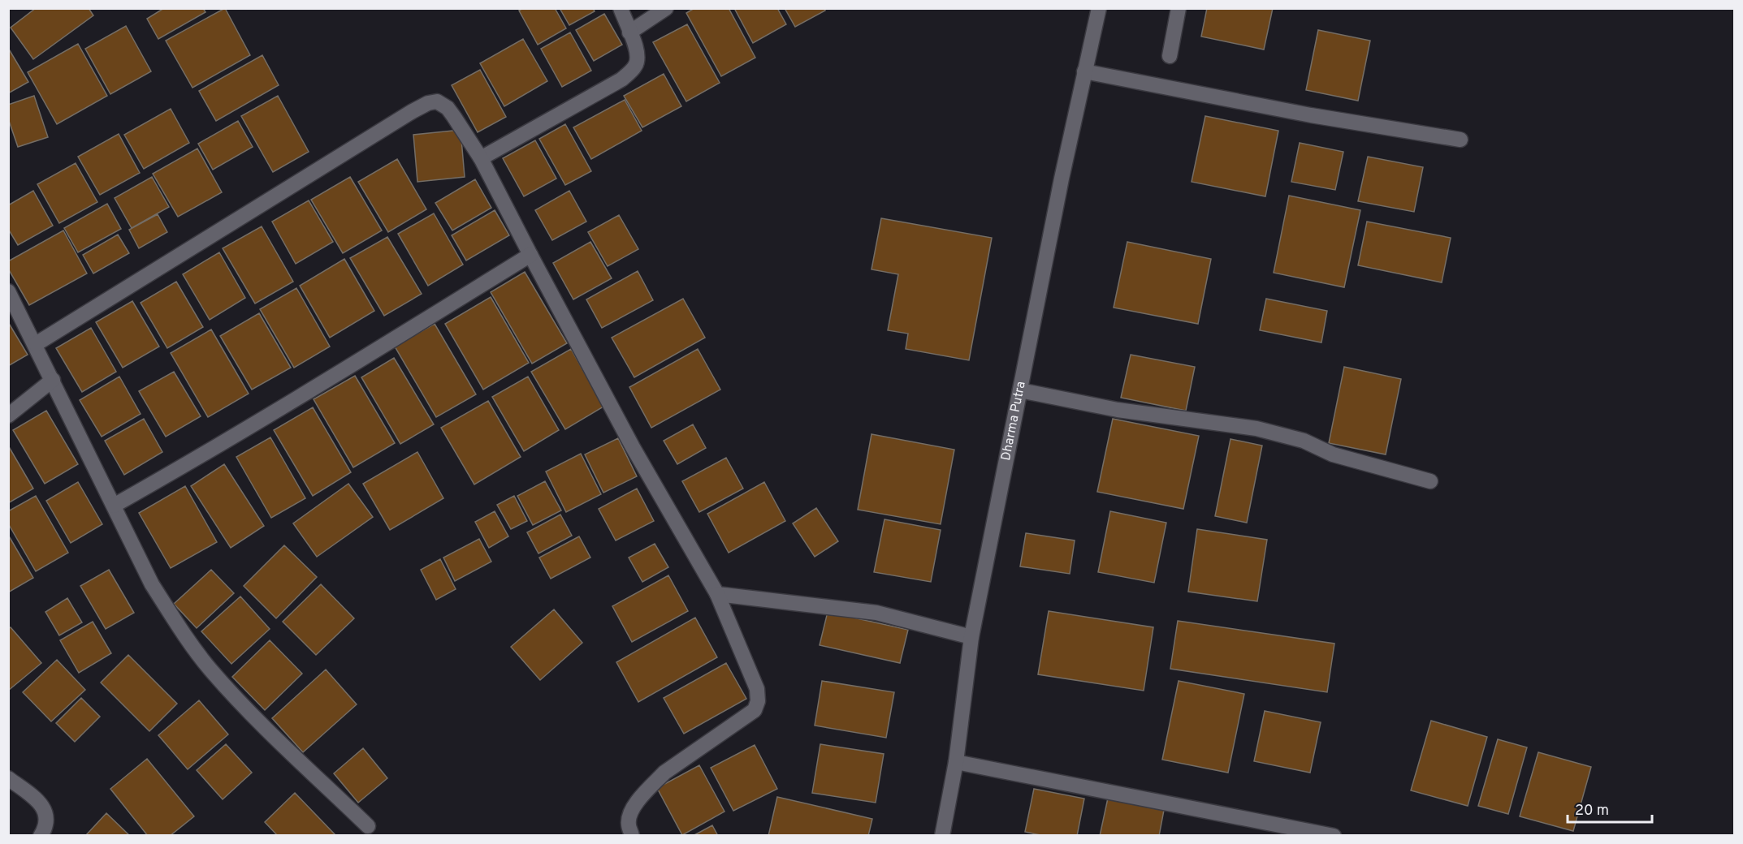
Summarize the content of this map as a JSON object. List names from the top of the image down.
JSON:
{
  "streets": {
    "street": ["Dharma Putra"]
  },
  "scale_bar": "20 m"
}
